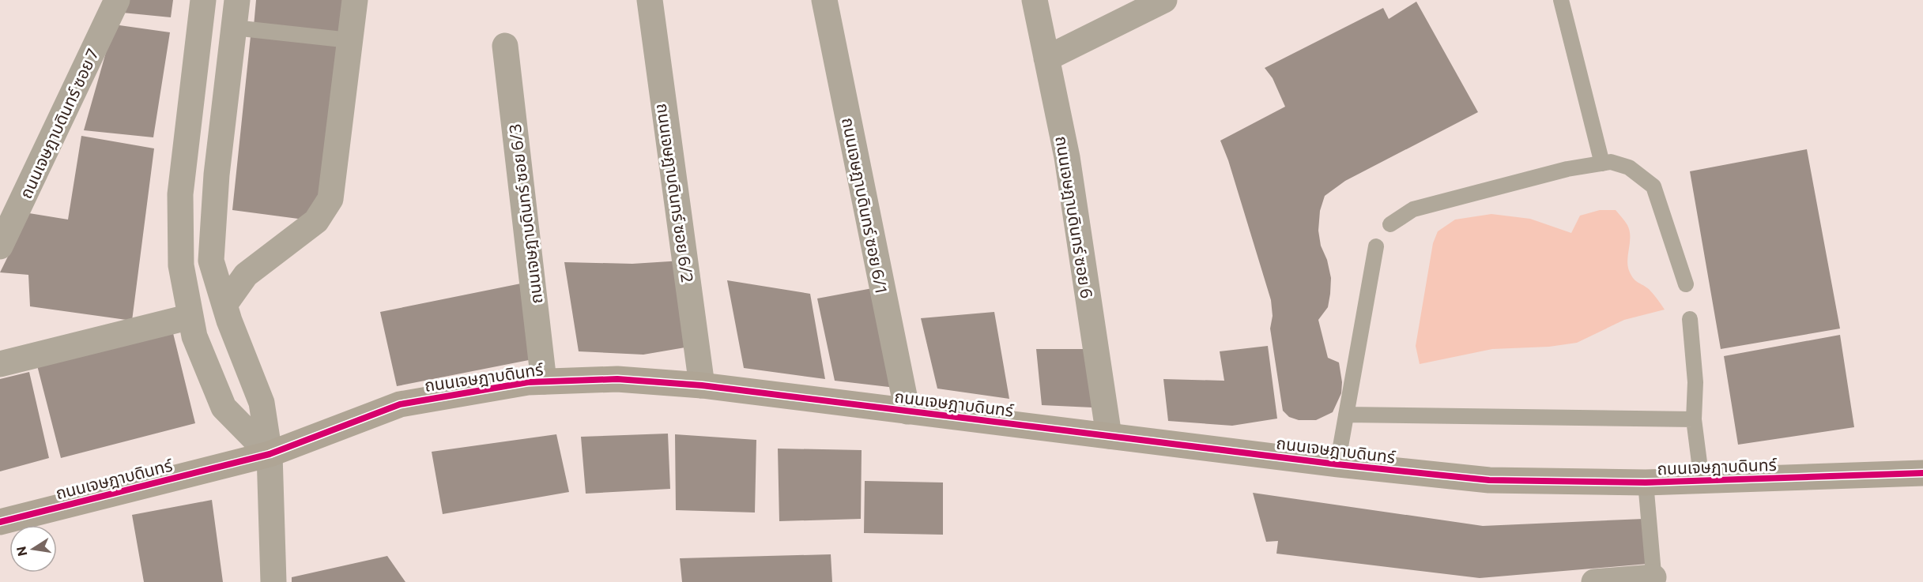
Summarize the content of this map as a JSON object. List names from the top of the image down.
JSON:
{
  "streets": {
    "street": [
      "ถนนเจษฎาบดินทร์ ซอย 7",
      "ถนนเจษฎาบดินทร์ ซอย 6/2",
      "ถนนเจษฎาบดินทร์ ซอย 6/1",
      "ถนนเจษฎาบดินทร์ ซอย 6/3",
      "ถนนเจษฎาบดินทร์ ซอย 6",
      "ถนนเจษฎาบดินทร์"
    ]
  },
  "crossings": [
    ["ถนนเจษฎาบดินทร์ ซอย 6/2", "ถนนเจษฎาบดินทร์"],
    ["ถนนเจษฎาบดินทร์ ซอย 6/1", "ถนนเจษฎาบดินทร์"],
    ["ถนนเจษฎาบดินทร์ ซอย 6/3", "ถนนเจษฎาบดินทร์"],
    ["ถนนเจษฎาบดินทร์ ซอย 6", "ถนนเจษฎาบดินทร์"]
  ],
  "north": "left"
}
